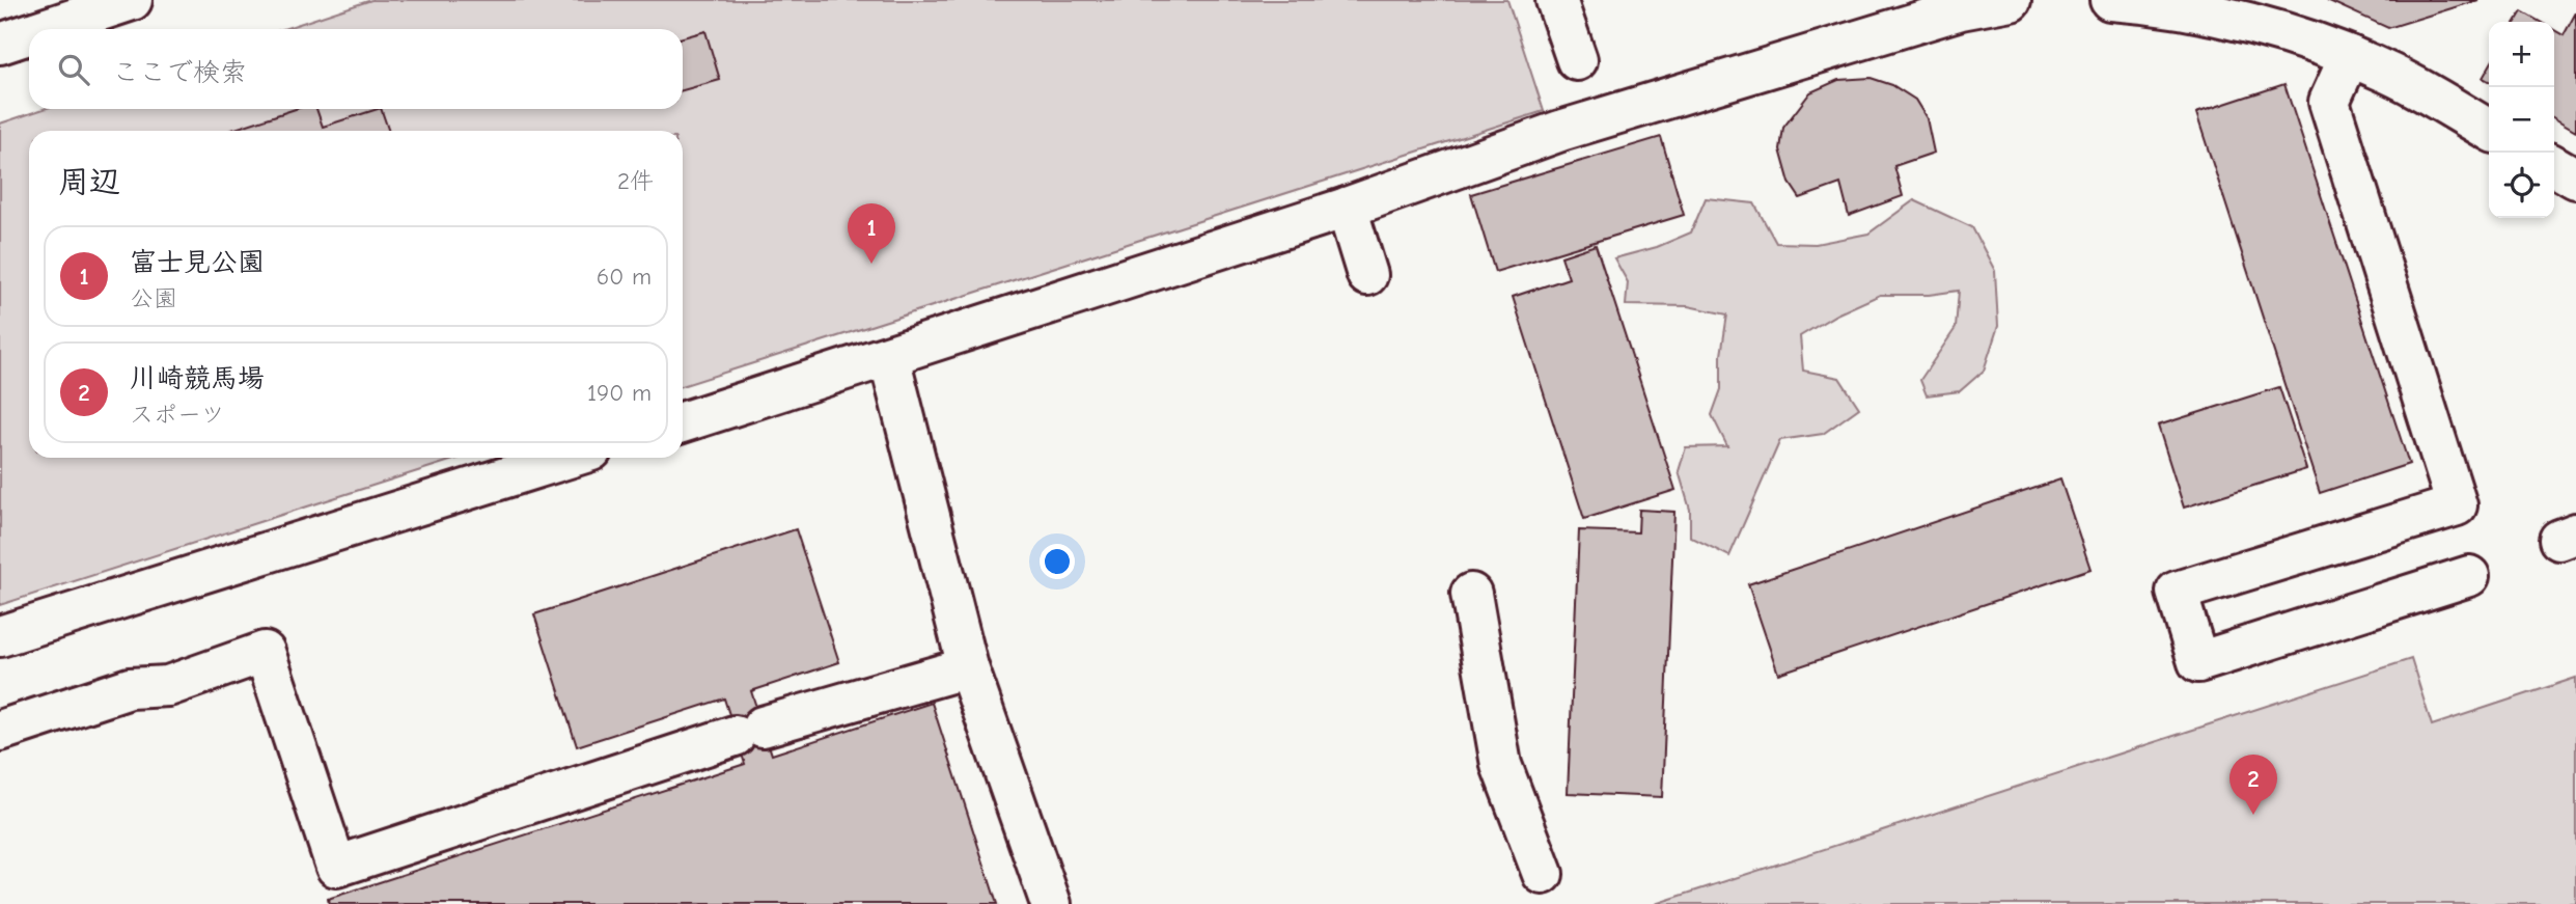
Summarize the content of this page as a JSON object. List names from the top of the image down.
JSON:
{
  "page": {
    "map_buttons": ["+", "−"],
    "search": "ここで検索",
    "heading": ["周辺", "2件"],
    "pins": ["1", "2"],
    "list": [
      {
        "mark": "1",
        "name": "富士見公園",
        "note": "公園",
        "value": "60 m"
      },
      {
        "mark": "2",
        "name": "川崎競馬場",
        "note": "スポーツ",
        "value": "190 m"
      }
    ]
  }
}
